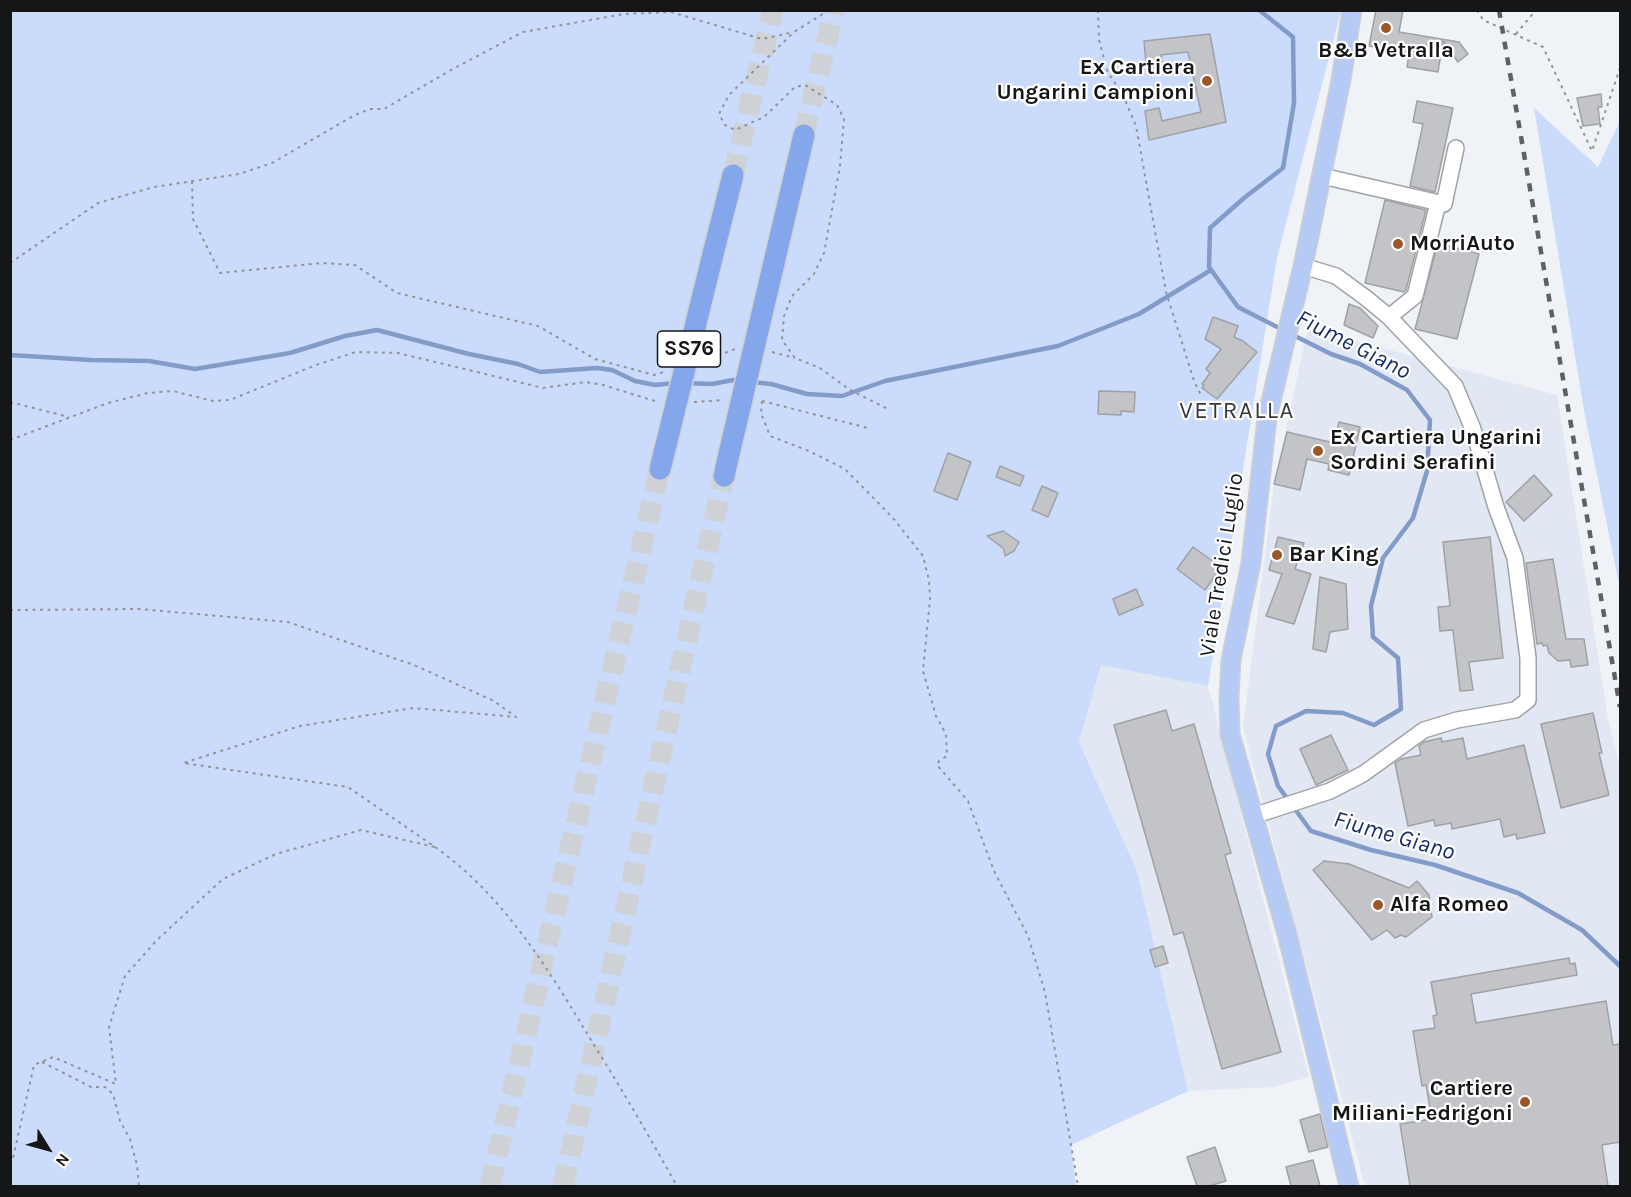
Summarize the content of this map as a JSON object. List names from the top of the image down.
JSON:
{
  "streets": {
    "highway": ["SS76"],
    "main road": ["Viale Tredici Luglio"]
  },
  "districts": ["VETRALLA"],
  "water": ["Fiume Giano"],
  "places": [
    "B&B Vetralla",
    "Ex Cartiera Ungarini Campioni",
    "MorriAuto",
    "Ex Cartiera Ungarini Sordini Serafini",
    "Bar King",
    "Alfa Romeo",
    "Cartiere Miliani-Fedrigoni"
  ],
  "north": "bottom right"
}
